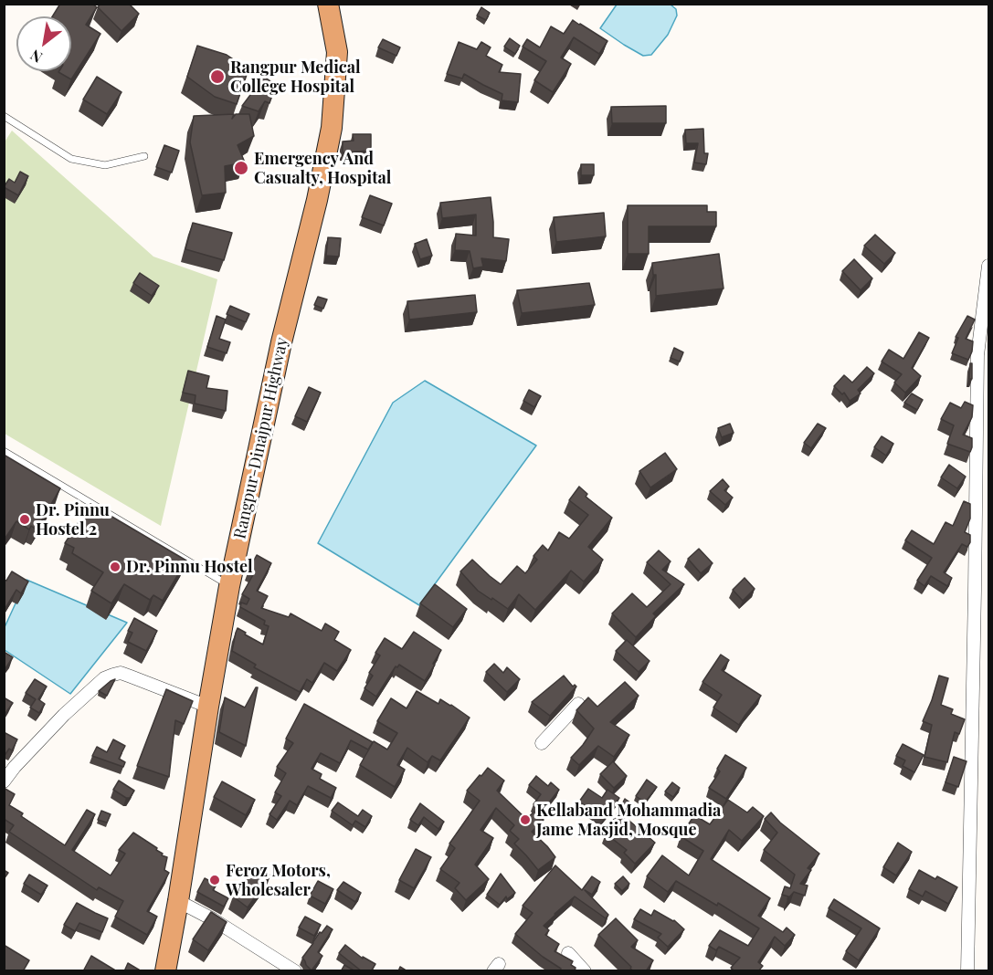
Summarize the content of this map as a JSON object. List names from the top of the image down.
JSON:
{
  "streets": {
    "highway": ["Rangpur-Dinajpur Highway"]
  },
  "places": [
    "Rangpur Medical College Hospital",
    "Emergency And Casualty, Hospital",
    "Dr. Pinnu Hostel 2",
    "Dr. Pinnu Hostel",
    "Kellaband Mohammadia Jame Masjid, Mosque",
    "Feroz Motors, Wholesaler"
  ],
  "north": "bottom left"
}
